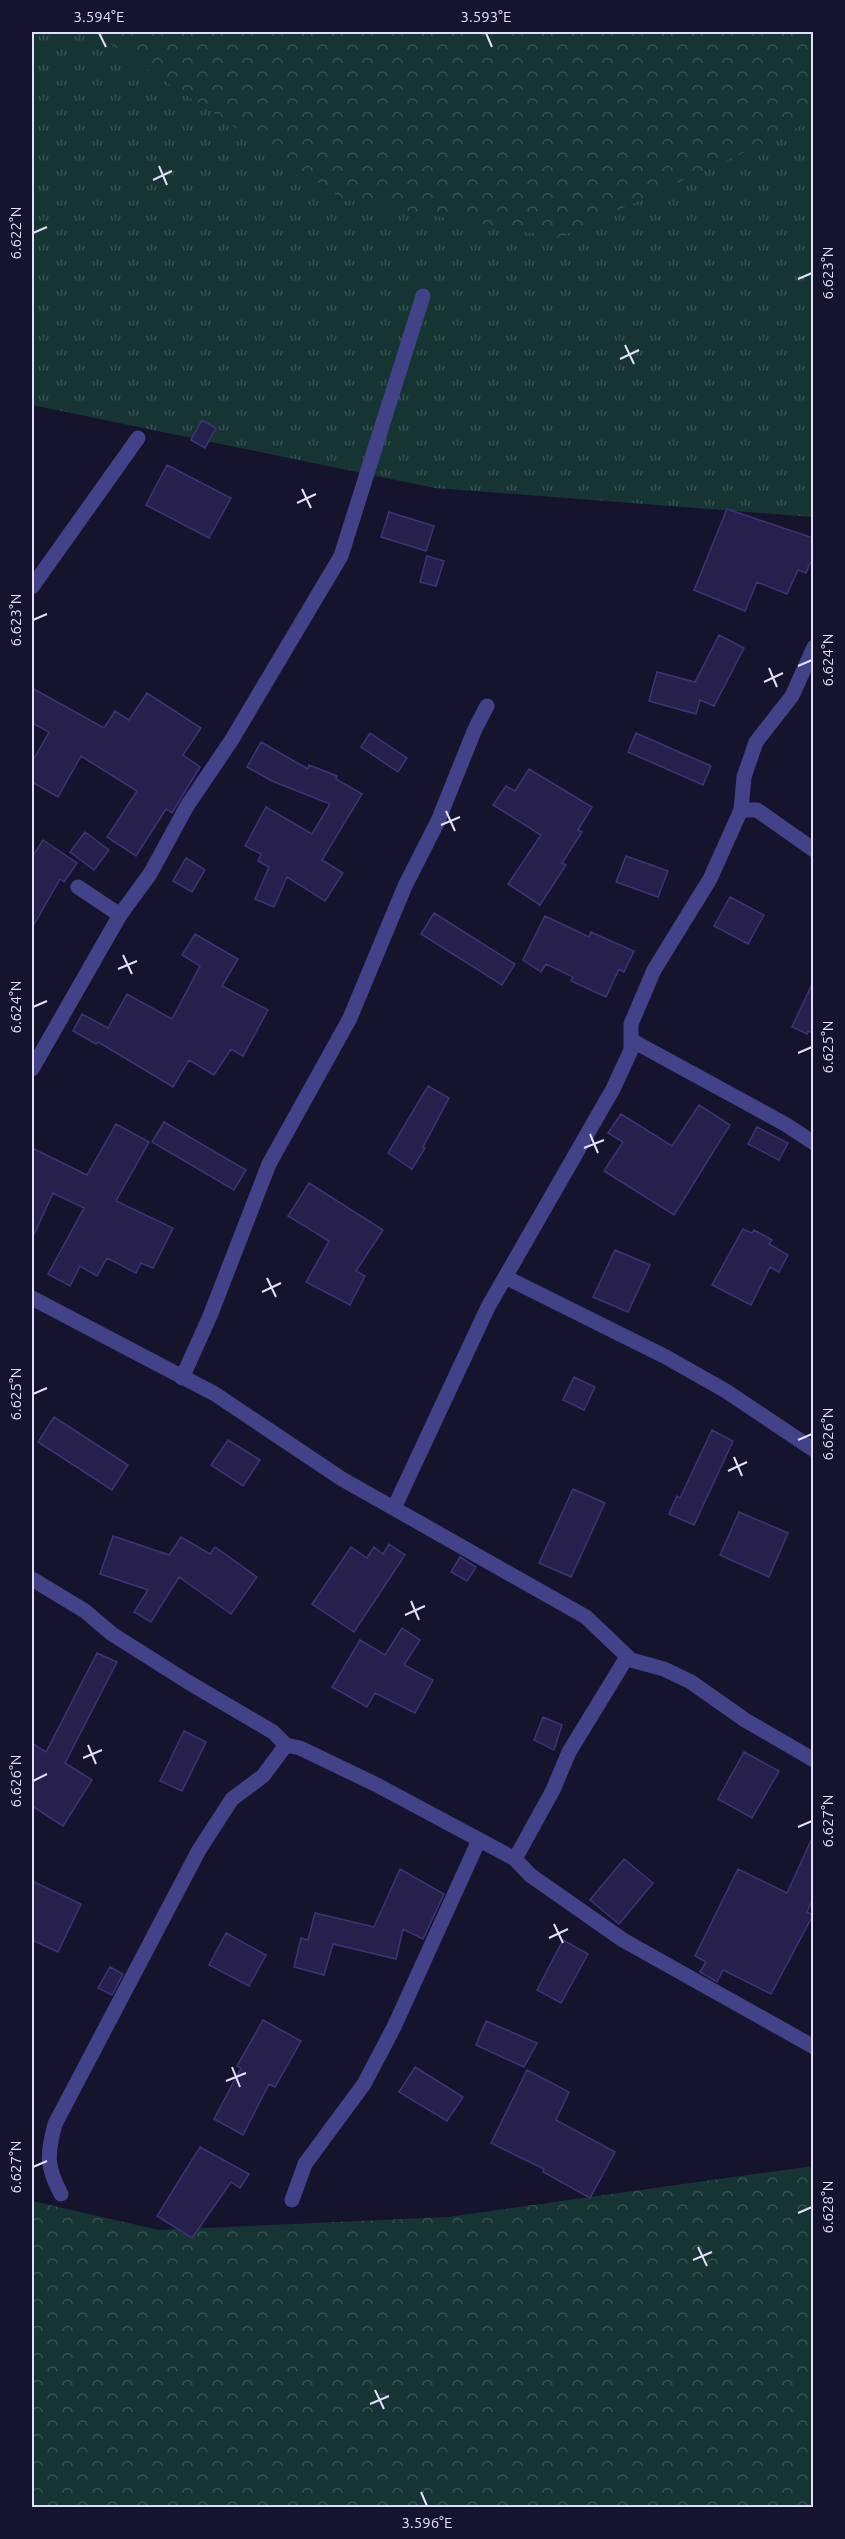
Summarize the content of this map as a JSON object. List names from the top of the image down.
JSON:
{
  "coordinates": [
    "3.594°E",
    "3.593°E",
    "6.622°N",
    "6.623°N",
    "6.624°N",
    "6.625°N",
    "6.626°N",
    "6.627°N",
    "6.628°N",
    "3.596°E"
  ]
}
